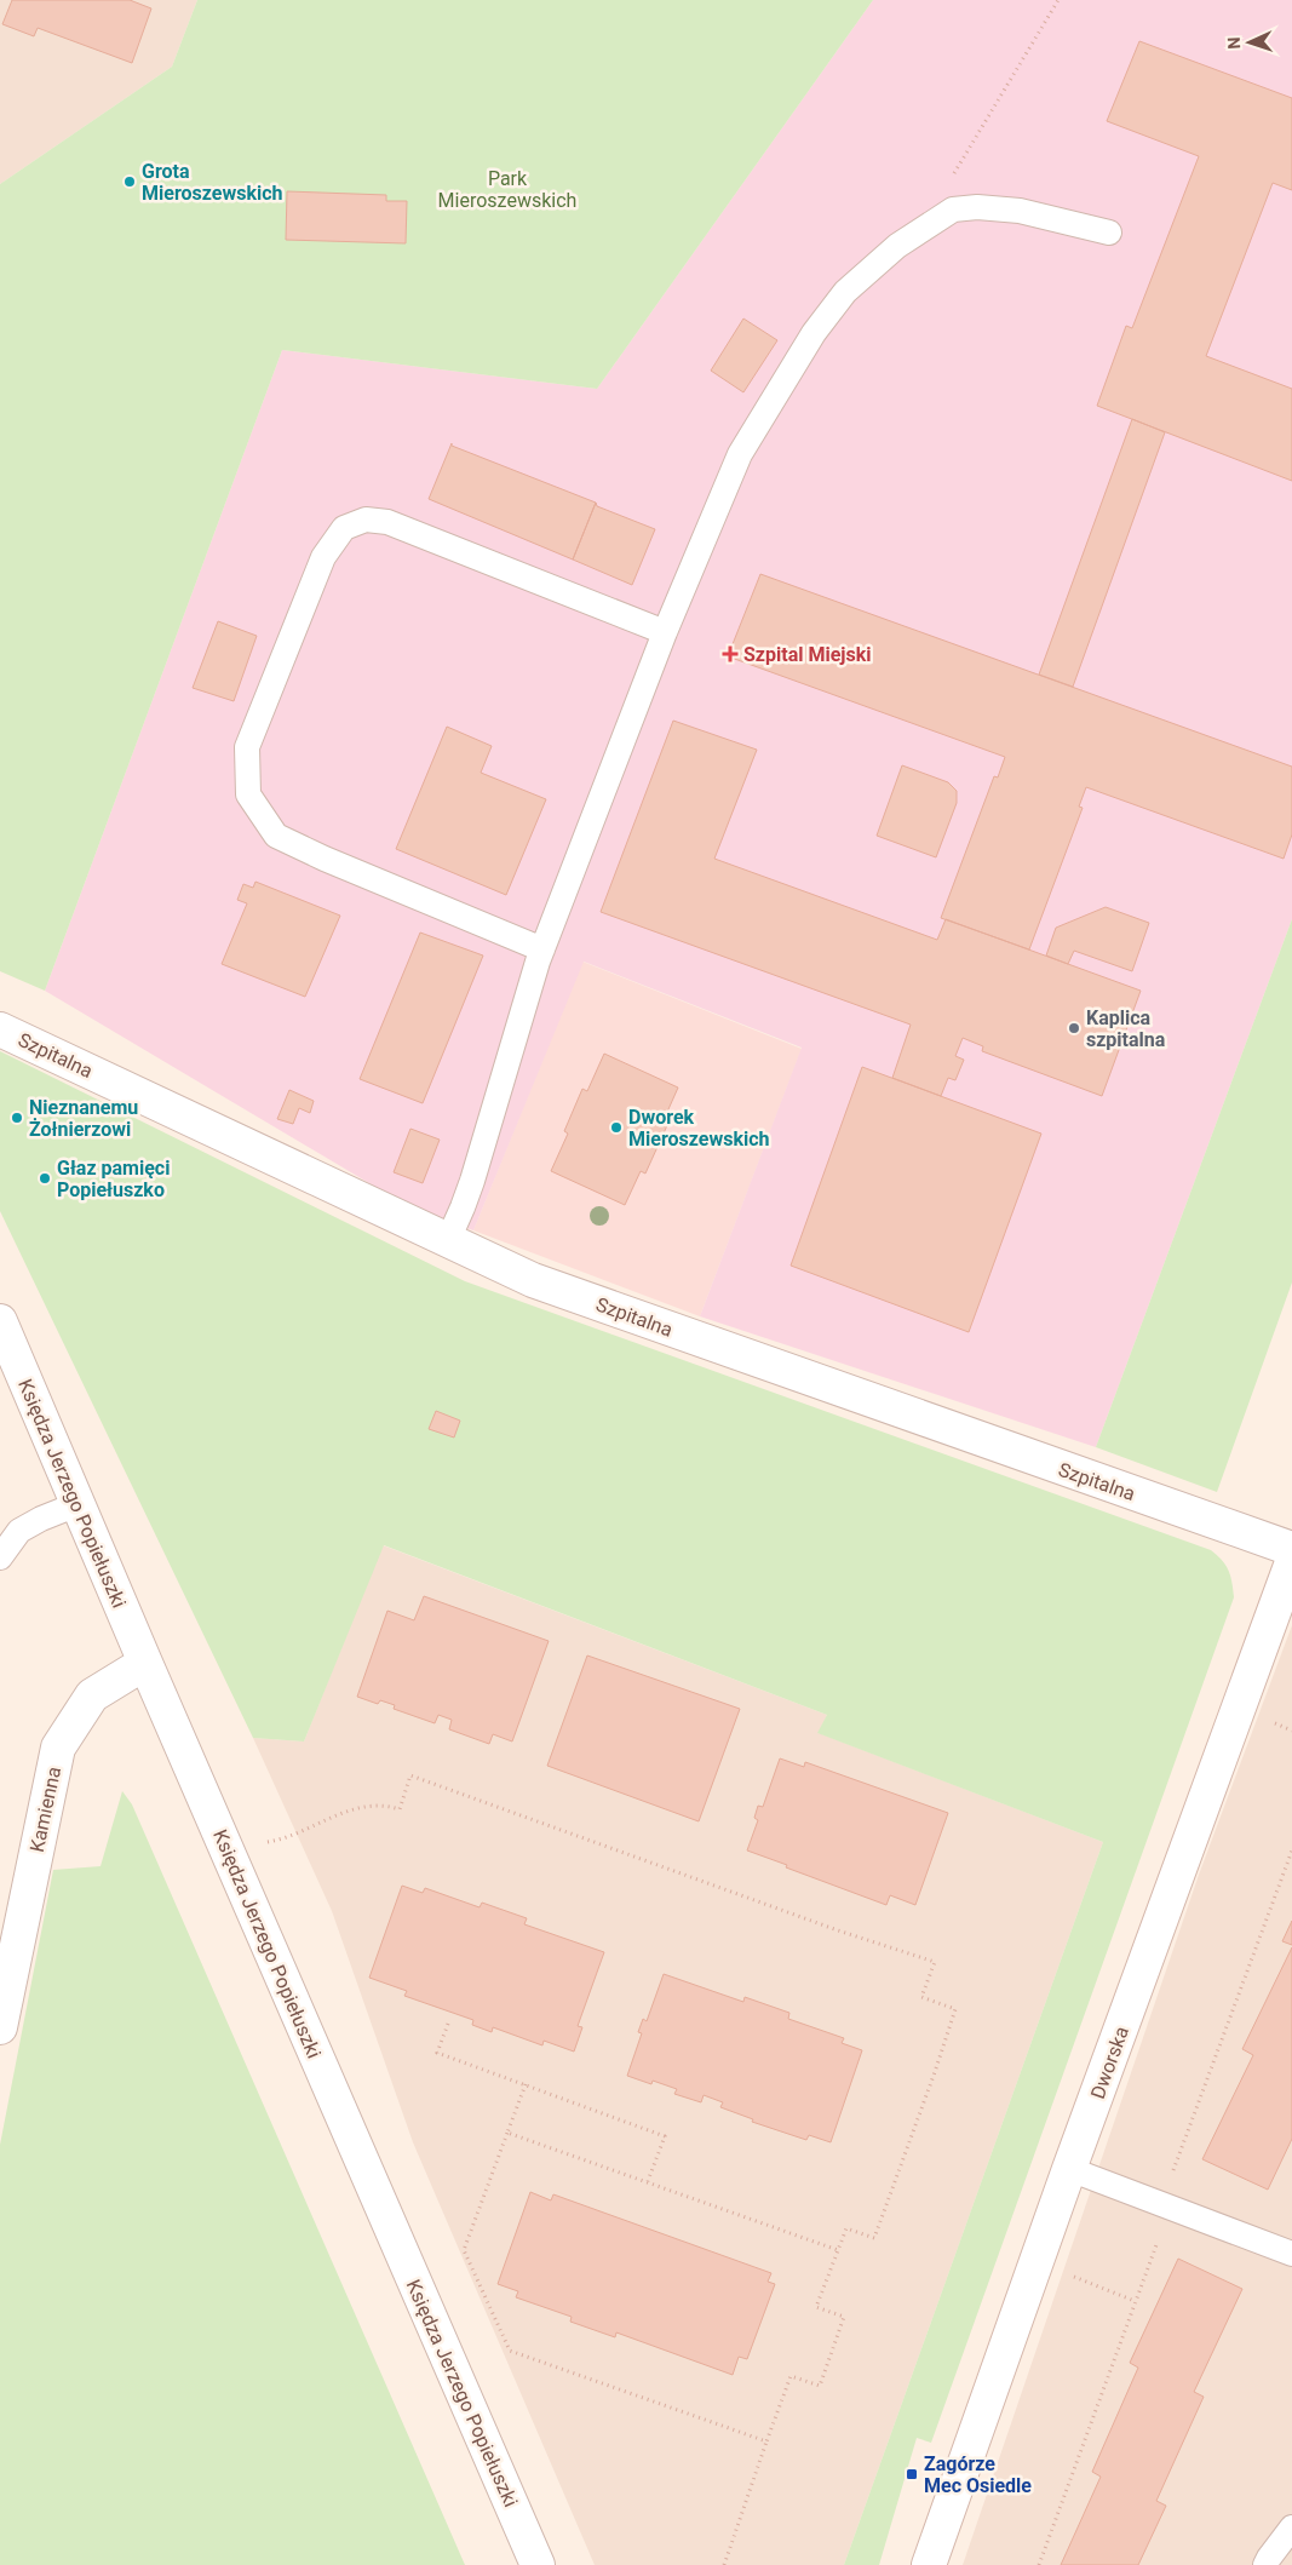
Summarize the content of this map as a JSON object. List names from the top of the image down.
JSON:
{
  "streets": {
    "street": [
      "Szpitalna",
      "Księdza Jerzego Popiełuszki",
      "Kamienna",
      "Dworska"
    ]
  },
  "crossings": [
    ["Księdza Jerzego Popiełuszki", "Kamienna"]
  ],
  "parks": ["Park Mieroszewskich"],
  "places": {
    "other": [
      "Grota Mieroszewskich",
      "Kaplica szpitalna",
      "Nieznanemu Żołnierzowi",
      "Dworek Mieroszewskich",
      "Głaz pamięci Popiełuszko"
    ],
    "health": ["Szpital Miejski"],
    "transit": ["Zagórze Mec Osiedle"]
  },
  "north": "left"
}
